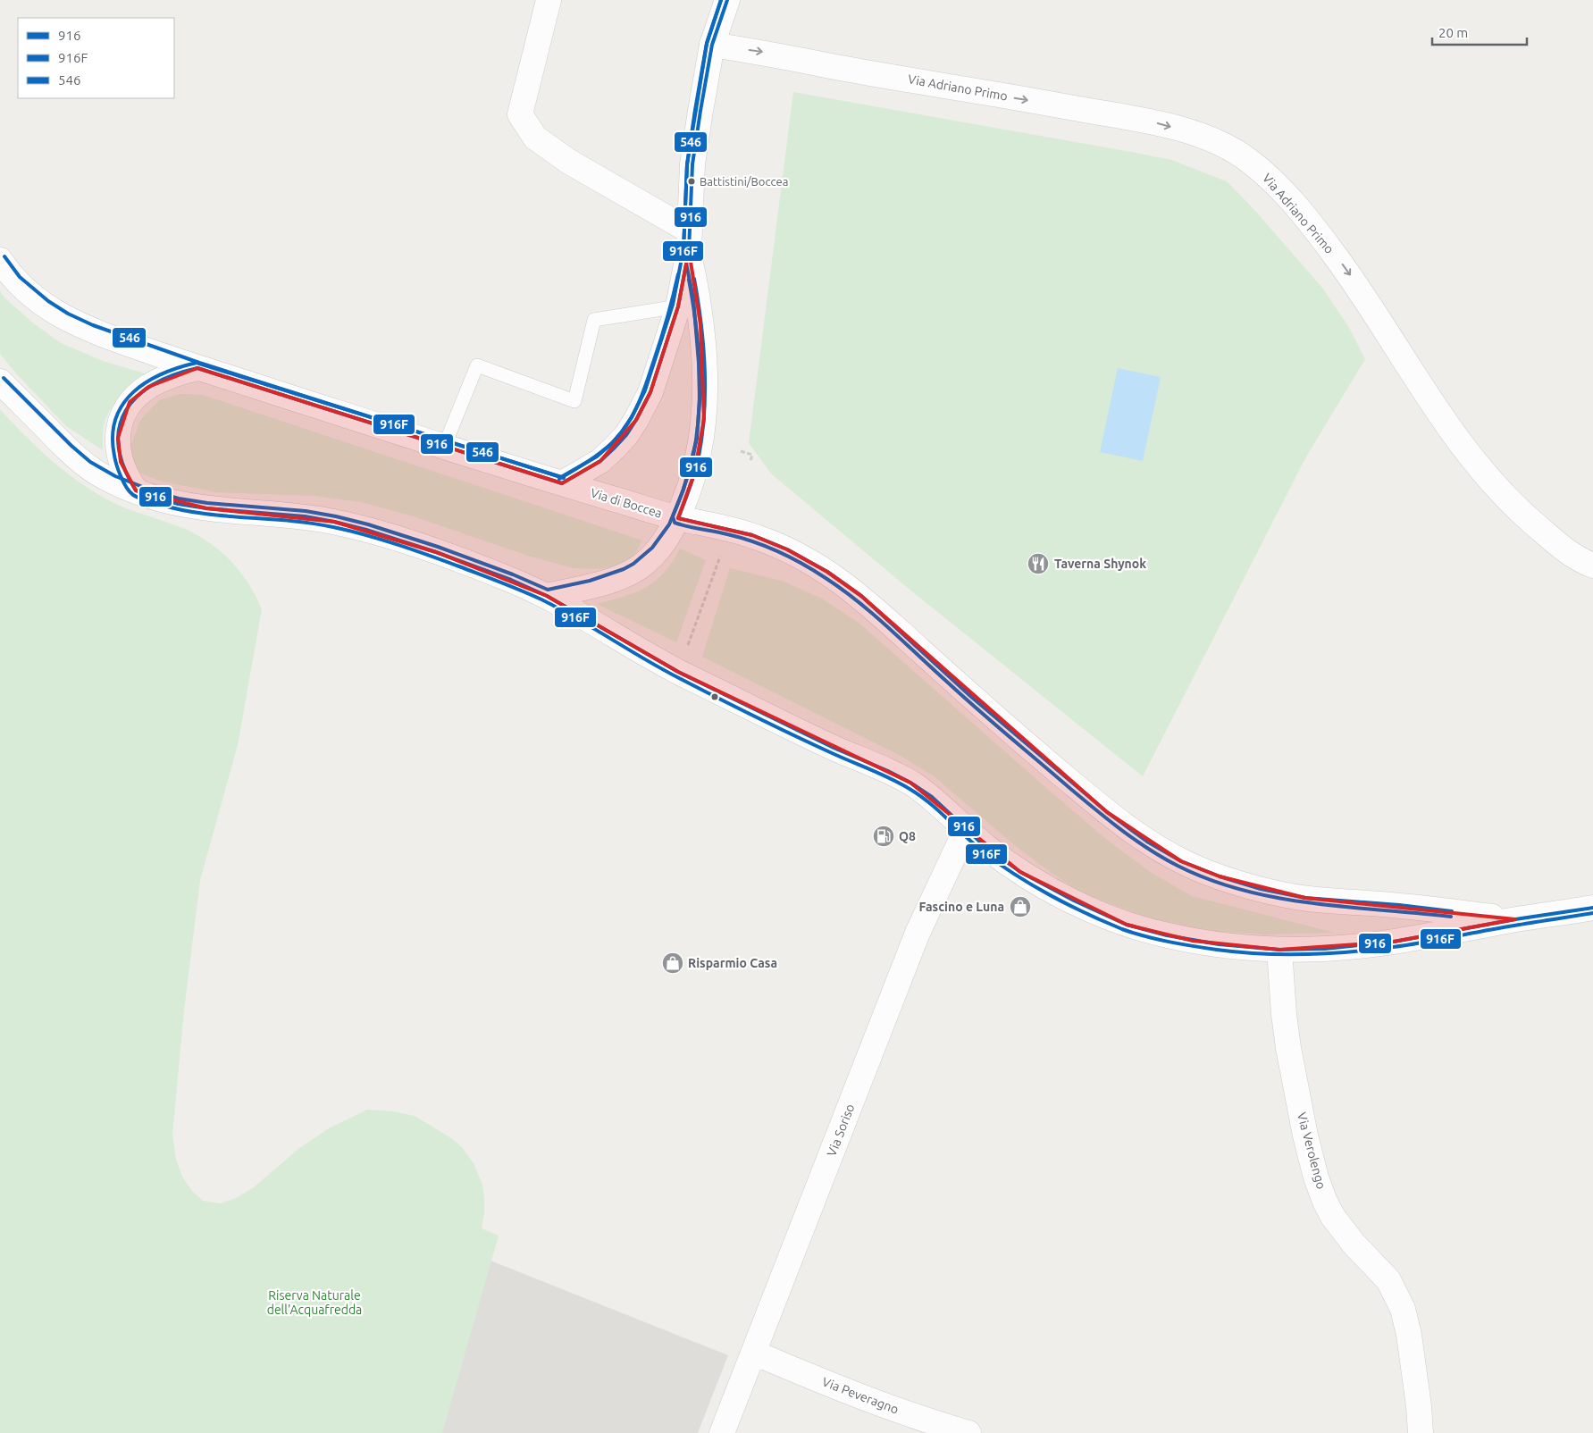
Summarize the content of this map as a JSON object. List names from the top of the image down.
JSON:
{
  "streets": {
    "main road": [
      "Via Adriano Primo",
      "Via di Boccea",
      "Via Soriso",
      "Via Verolengo",
      "Via Peveragno"
    ]
  },
  "crossings": [
    ["Via di Boccea", "Via Soriso"],
    ["Via di Boccea", "Via Verolengo"],
    ["Via Soriso", "Via Peveragno"]
  ],
  "one_way": ["Via Adriano Primo"],
  "parks": ["Riserva Naturale dell'Acquafredda"],
  "places": {
    "other": ["Battistini/Boccea"],
    "restaurant": ["Taverna Shynok"],
    "fuel station": ["Q8"],
    "shop": ["Fascino e Luna", "Risparmio Casa"]
  },
  "lines": ["transit line 916", "transit line 916F", "transit line 546"],
  "legend": ["916", "916F", "546"],
  "scale_bar": "20 m"
}
